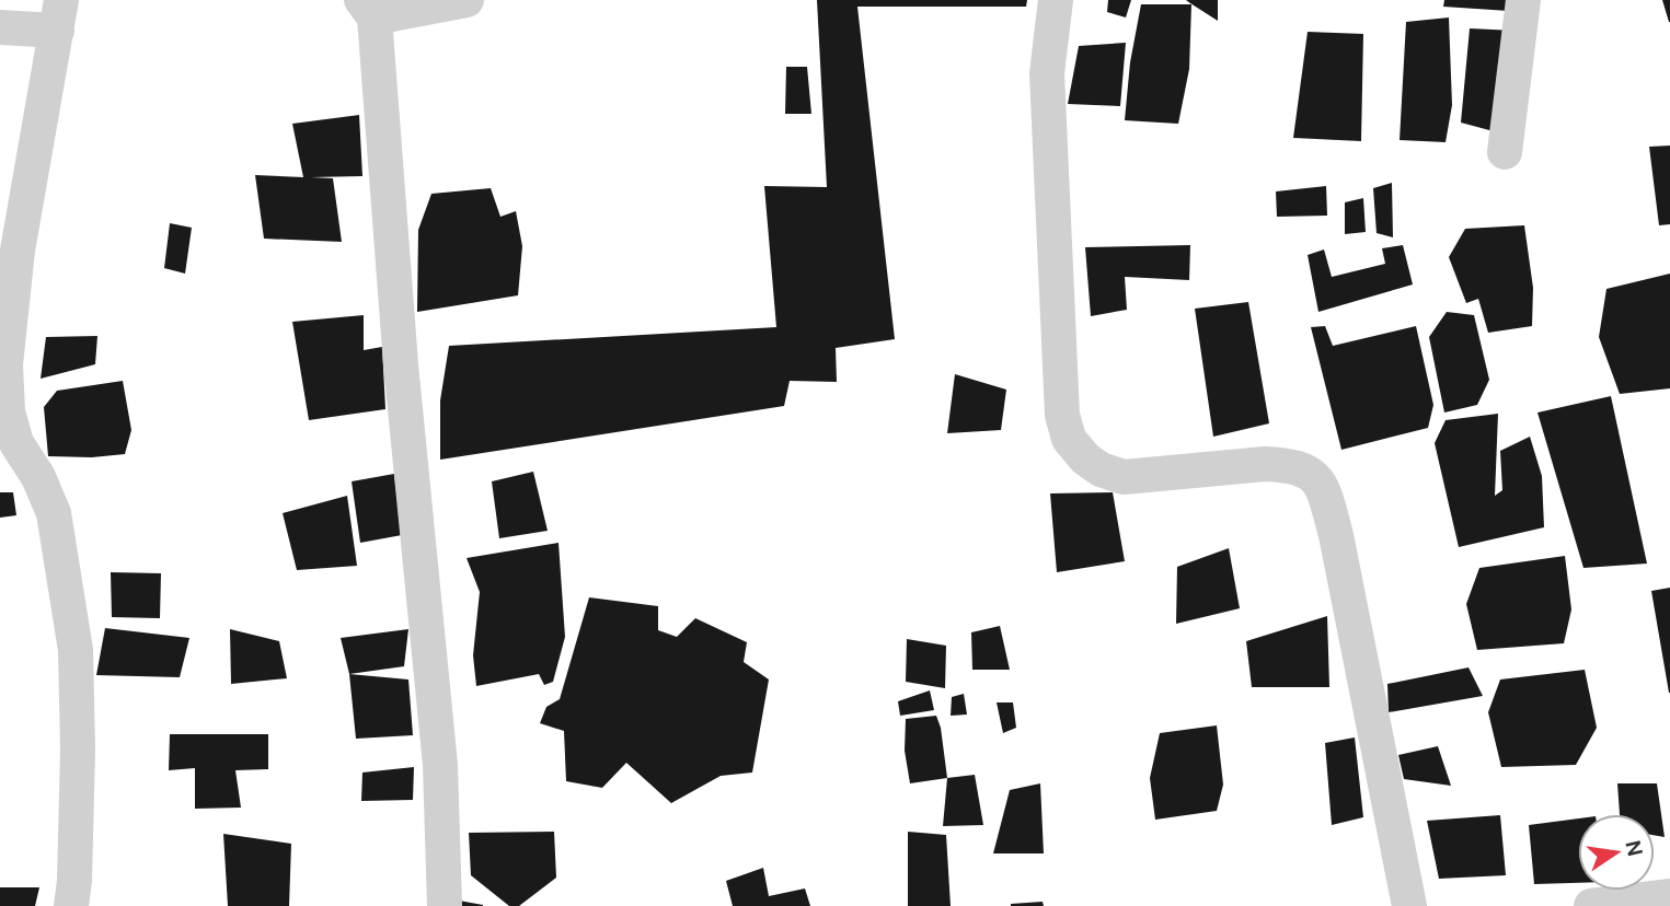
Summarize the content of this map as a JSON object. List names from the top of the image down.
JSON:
{
  "north": "right"
}
